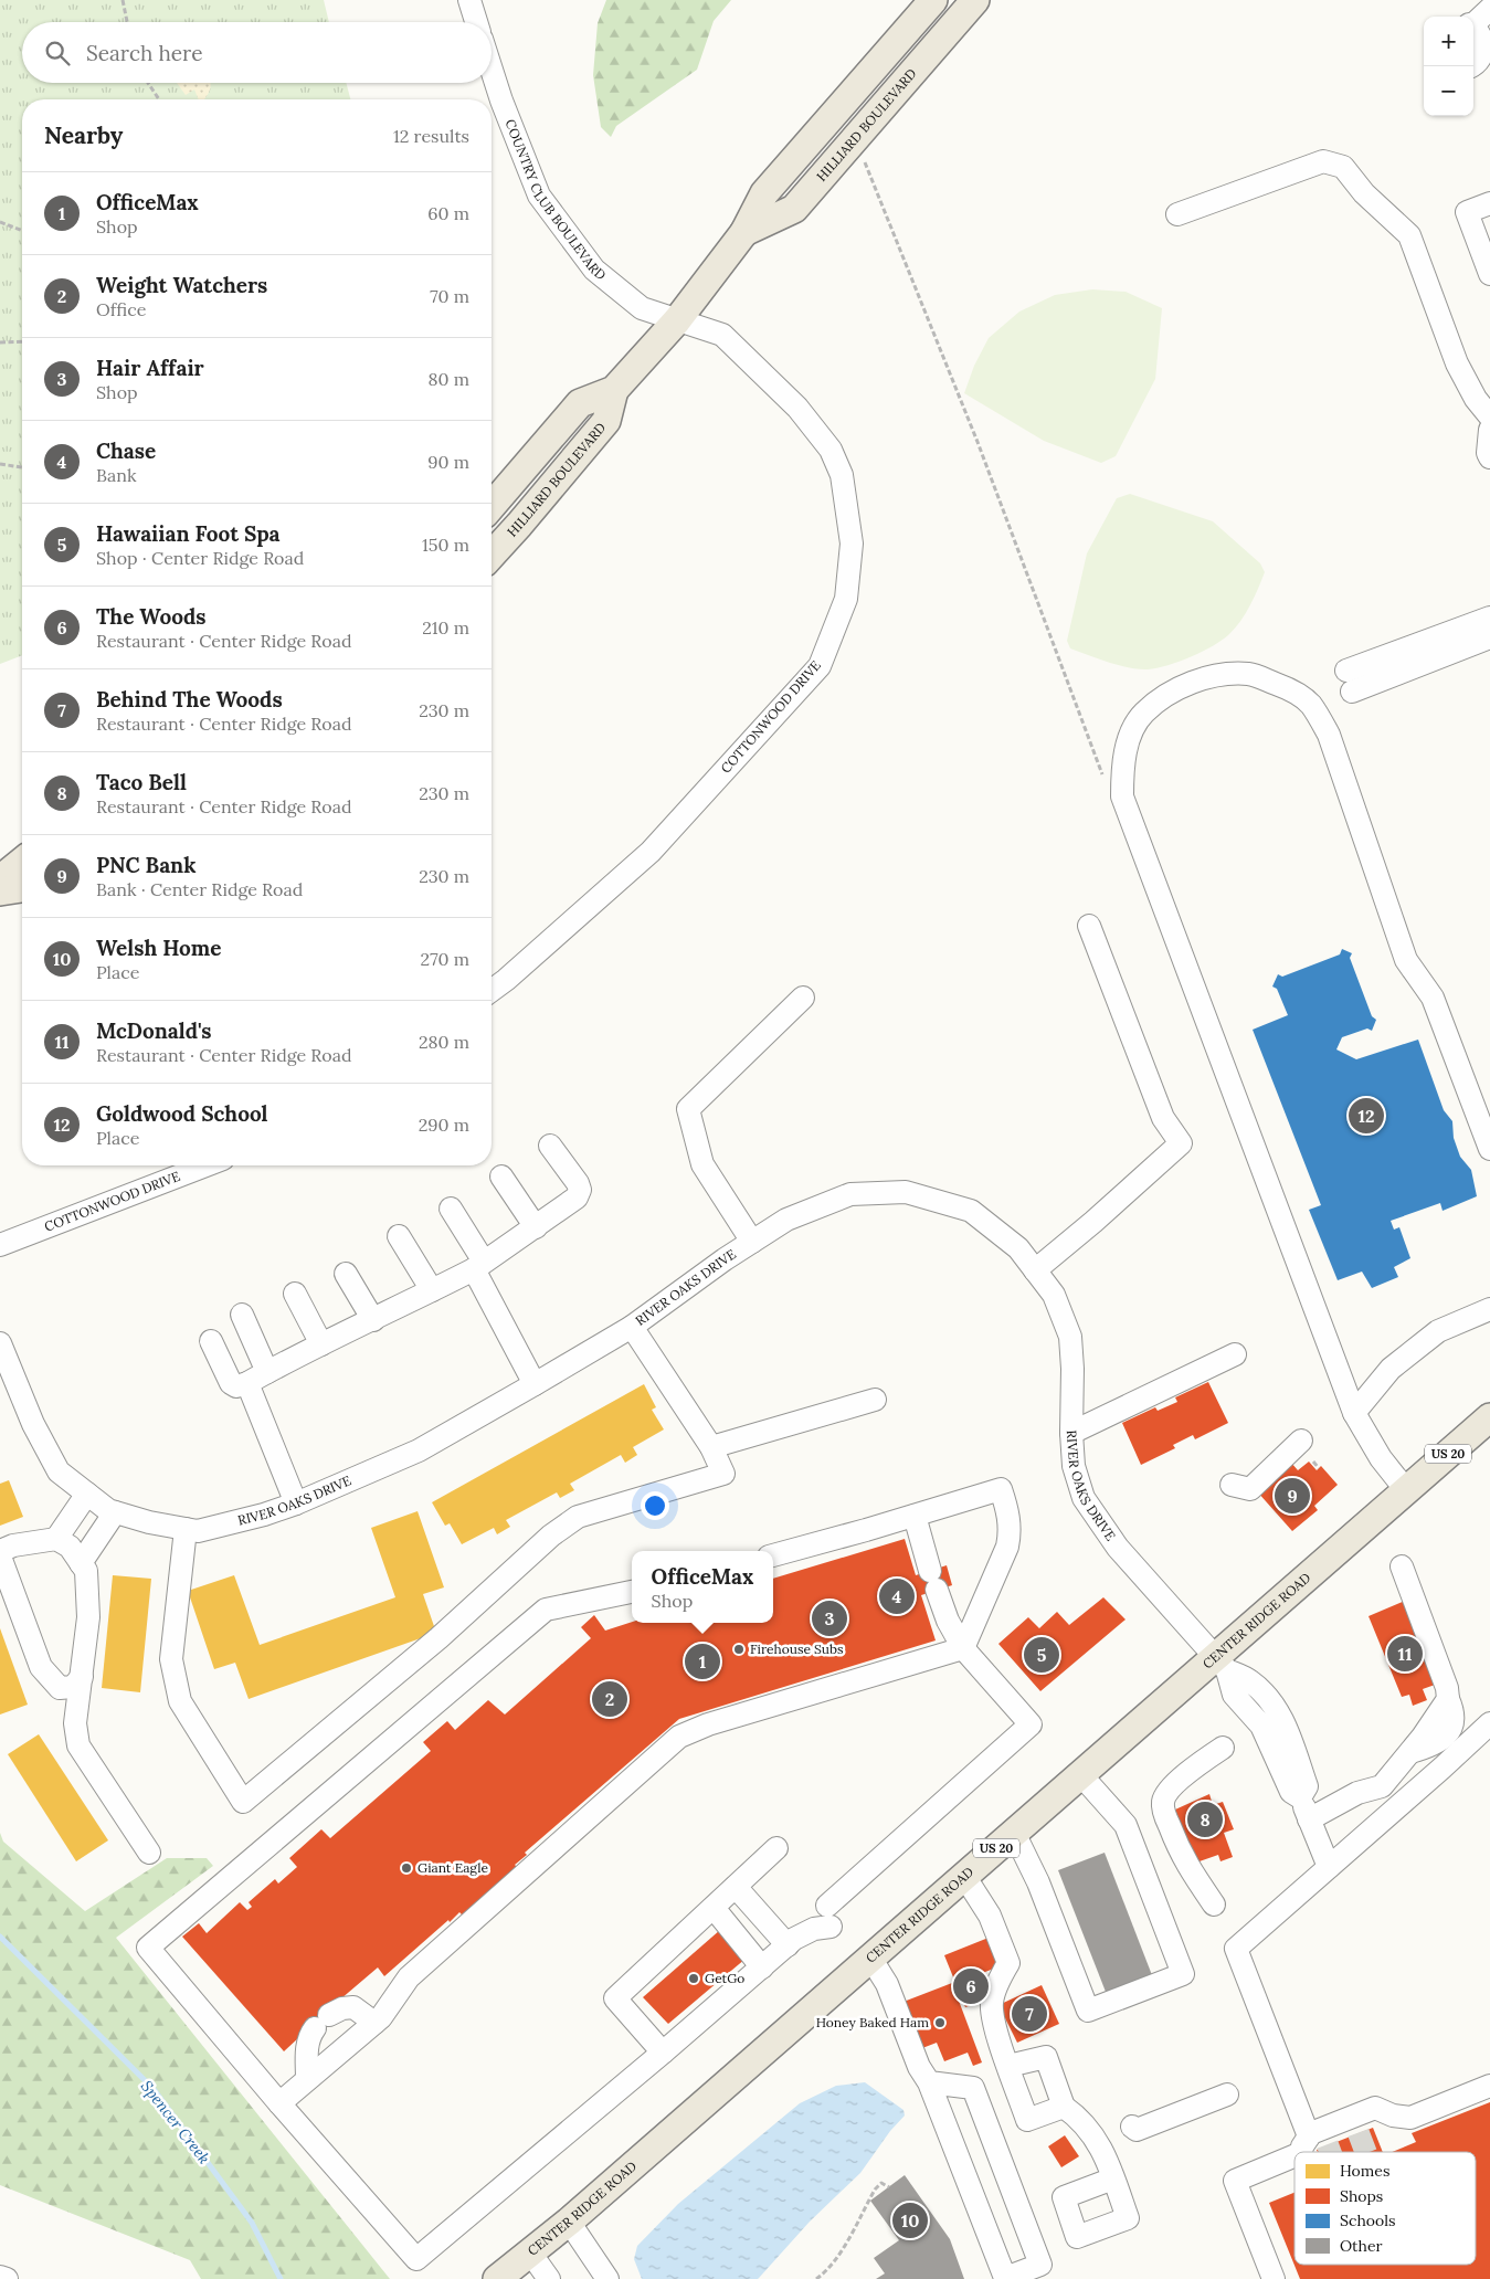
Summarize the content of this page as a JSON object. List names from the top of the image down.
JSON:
{
  "streets": {
    "main road": ["HILLIARD BOULEVARD", "US 20", "CENTER RIDGE ROAD"],
    "street": ["COUNTRY CLUB BOULEVARD", "COTTONWOOD DRIVE", "RIVER OAKS DRIVE"]
  },
  "crossings": [
    ["HILLIARD BOULEVARD", "COUNTRY CLUB BOULEVARD"],
    ["HILLIARD BOULEVARD", "COTTONWOOD DRIVE"],
    ["COUNTRY CLUB BOULEVARD", "COTTONWOOD DRIVE"],
    ["RIVER OAKS DRIVE", "CENTER RIDGE ROAD"]
  ],
  "water": ["Spencer Creek"],
  "places": [
    "Firehouse Subs",
    "Giant Eagle",
    "GetGo",
    "Honey Baked Ham"
  ],
  "legend": [
    "Homes",
    "Shops",
    "Schools",
    "Other"
  ],
  "page": {
    "map_buttons": ["+", "−"],
    "search": "Search here",
    "heading": ["Nearby", "12 results"],
    "list": [
      {
        "mark": "1",
        "name": "OfficeMax",
        "note": "Shop",
        "value": "60 m"
      },
      {
        "mark": "2",
        "name": "Weight Watchers",
        "note": "Office",
        "value": "70 m"
      },
      {
        "mark": "3",
        "name": "Hair Affair",
        "note": "Shop",
        "value": "80 m"
      },
      {
        "mark": "4",
        "name": "Chase",
        "note": "Bank",
        "value": "90 m"
      },
      {
        "mark": "5",
        "name": "Hawaiian Foot Spa",
        "note": "Shop · Center Ridge Road",
        "value": "150 m"
      },
      {
        "mark": "6",
        "name": "The Woods",
        "note": "Restaurant · Center Ridge Road",
        "value": "210 m"
      },
      {
        "mark": "7",
        "name": "Behind The Woods",
        "note": "Restaurant · Center Ridge Road",
        "value": "230 m"
      },
      {
        "mark": "8",
        "name": "Taco Bell",
        "note": "Restaurant · Center Ridge Road",
        "value": "230 m"
      },
      {
        "mark": "9",
        "name": "PNC Bank",
        "note": "Bank · Center Ridge Road",
        "value": "230 m"
      },
      {
        "mark": "10",
        "name": "Welsh Home",
        "note": "Place",
        "value": "270 m"
      },
      {
        "mark": "11",
        "name": "McDonald's",
        "note": "Restaurant · Center Ridge Road",
        "value": "280 m"
      },
      {
        "mark": "12",
        "name": "Goldwood School",
        "note": "Place",
        "value": "290 m"
      }
    ],
    "pins": [
      "12",
      "9",
      "4",
      "3",
      "11",
      "5",
      "1",
      "2",
      "8",
      "6",
      "7",
      "10"
    ],
    "popup": ["OfficeMax", "Shop"]
  }
}
